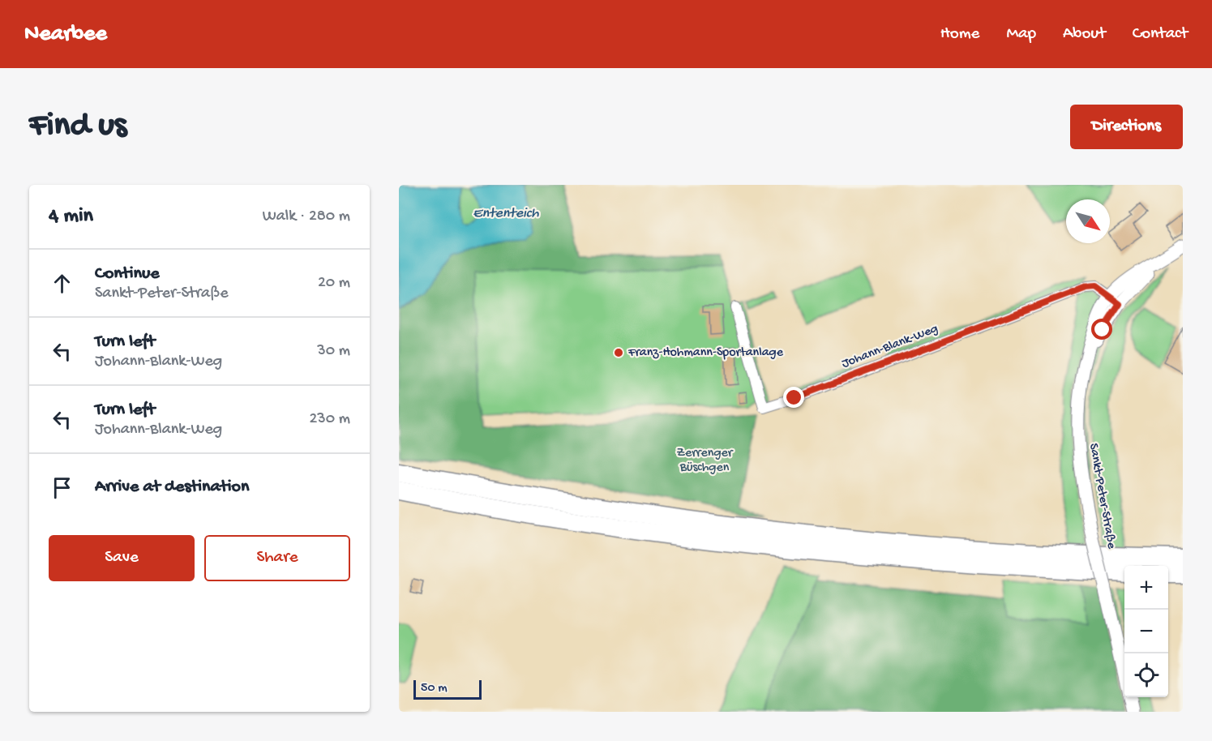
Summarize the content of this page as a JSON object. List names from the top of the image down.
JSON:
{
  "streets": {
    "street": ["Johann-Blank-Weg", "Sankt-Peter-Straße"]
  },
  "crossings": [
    ["Johann-Blank-Weg", "Sankt-Peter-Straße"]
  ],
  "water": ["Ententeich"],
  "parks": ["Zerrenger Büschgen"],
  "places": ["Franz-Hohmann-Sportanlage"],
  "scale_bar": "50 m",
  "north": "bottom right",
  "page": {
    "header": "Nearbee",
    "nav": [
      "Home",
      "Map",
      "About",
      "Contact"
    ],
    "buttons": [
      "Directions",
      ["Save", "Share"]
    ],
    "title": "Find us",
    "heading": ["4 min", "Walk · 280 m"],
    "list": [
      ["Continue", "Sankt-Peter-Straße", "20 m"],
      ["Turn left", "Johann-Blank-Weg", "30 m"],
      ["Turn left", "Johann-Blank-Weg", "230 m"],
      "Arrive at destination"
    ],
    "map_buttons": ["+", "−"],
    "scale": "50 m"
  }
}
